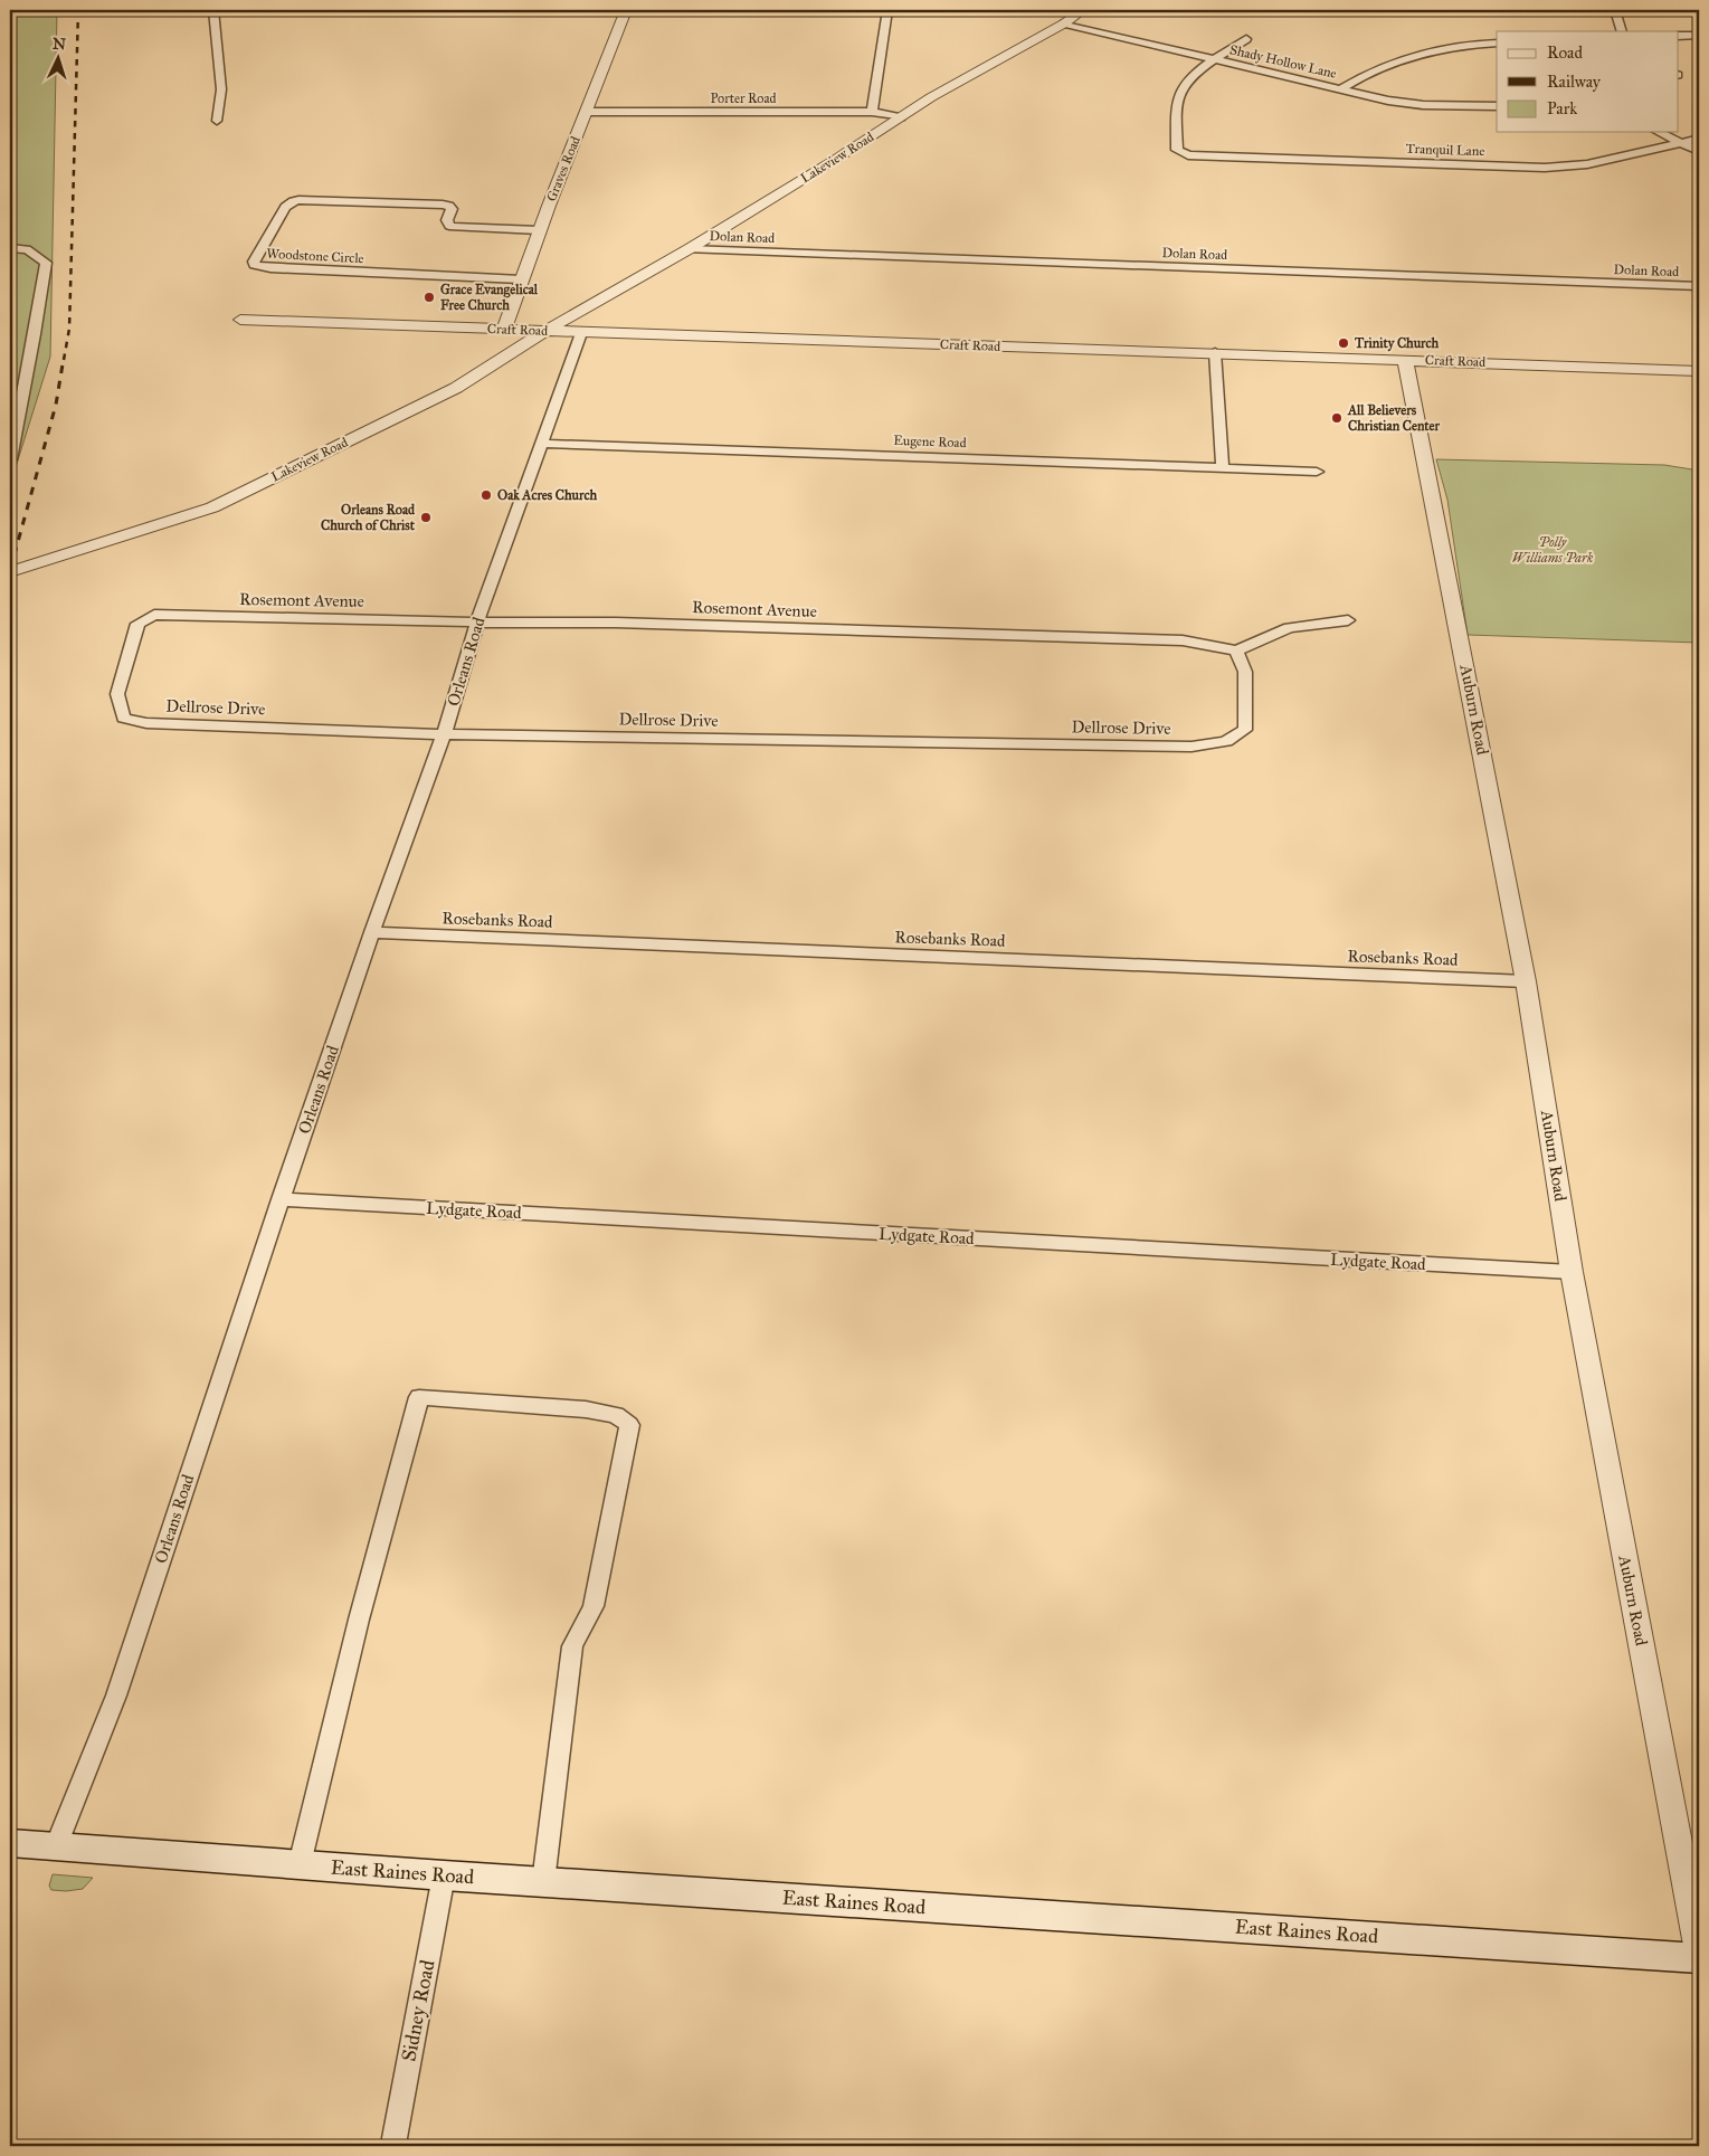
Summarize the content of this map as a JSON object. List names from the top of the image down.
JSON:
{
  "streets": {
    "main road": ["East Raines Road"],
    "street": [
      "Shady Hollow Lane",
      "Porter Road",
      "Tranquil Lane",
      "Lakeview Road",
      "Graves Road",
      "Dolan Road",
      "Woodstone Circle",
      "Craft Road",
      "Eugene Road",
      "Rosemont Avenue",
      "Orleans Road",
      "Dellrose Drive",
      "Auburn Road",
      "Rosebanks Road",
      "Lydgate Road",
      "Sidney Road"
    ]
  },
  "crossings": [
    ["Shady Hollow Lane", "Tranquil Lane"],
    ["Shady Hollow Lane", "Lakeview Road"],
    ["Porter Road", "Lakeview Road"],
    ["Porter Road", "Graves Road"],
    ["Lakeview Road", "Dolan Road"],
    ["Lakeview Road", "Craft Road"],
    ["Graves Road", "Woodstone Circle"],
    ["Graves Road", "Craft Road"],
    ["Craft Road", "Orleans Road"],
    ["Craft Road", "Auburn Road"],
    ["Eugene Road", "Orleans Road"],
    ["Rosemont Avenue", "Orleans Road"],
    ["Rosemont Avenue", "Dellrose Drive"],
    ["Orleans Road", "Dellrose Drive"],
    ["Orleans Road", "Rosebanks Road"],
    ["Orleans Road", "Lydgate Road"],
    ["Orleans Road", "East Raines Road"],
    ["Auburn Road", "Rosebanks Road"],
    ["Auburn Road", "Lydgate Road"],
    ["East Raines Road", "Sidney Road"]
  ],
  "parks": ["Polly Williams Park"],
  "places": [
    "Grace Evangelical Free Church",
    "Trinity Church",
    "All Believers Christian Center",
    "Oak Acres Church",
    "Orleans Road Church of Christ"
  ],
  "legend": ["Road", "Railway", "Park"],
  "north": "top"
}
